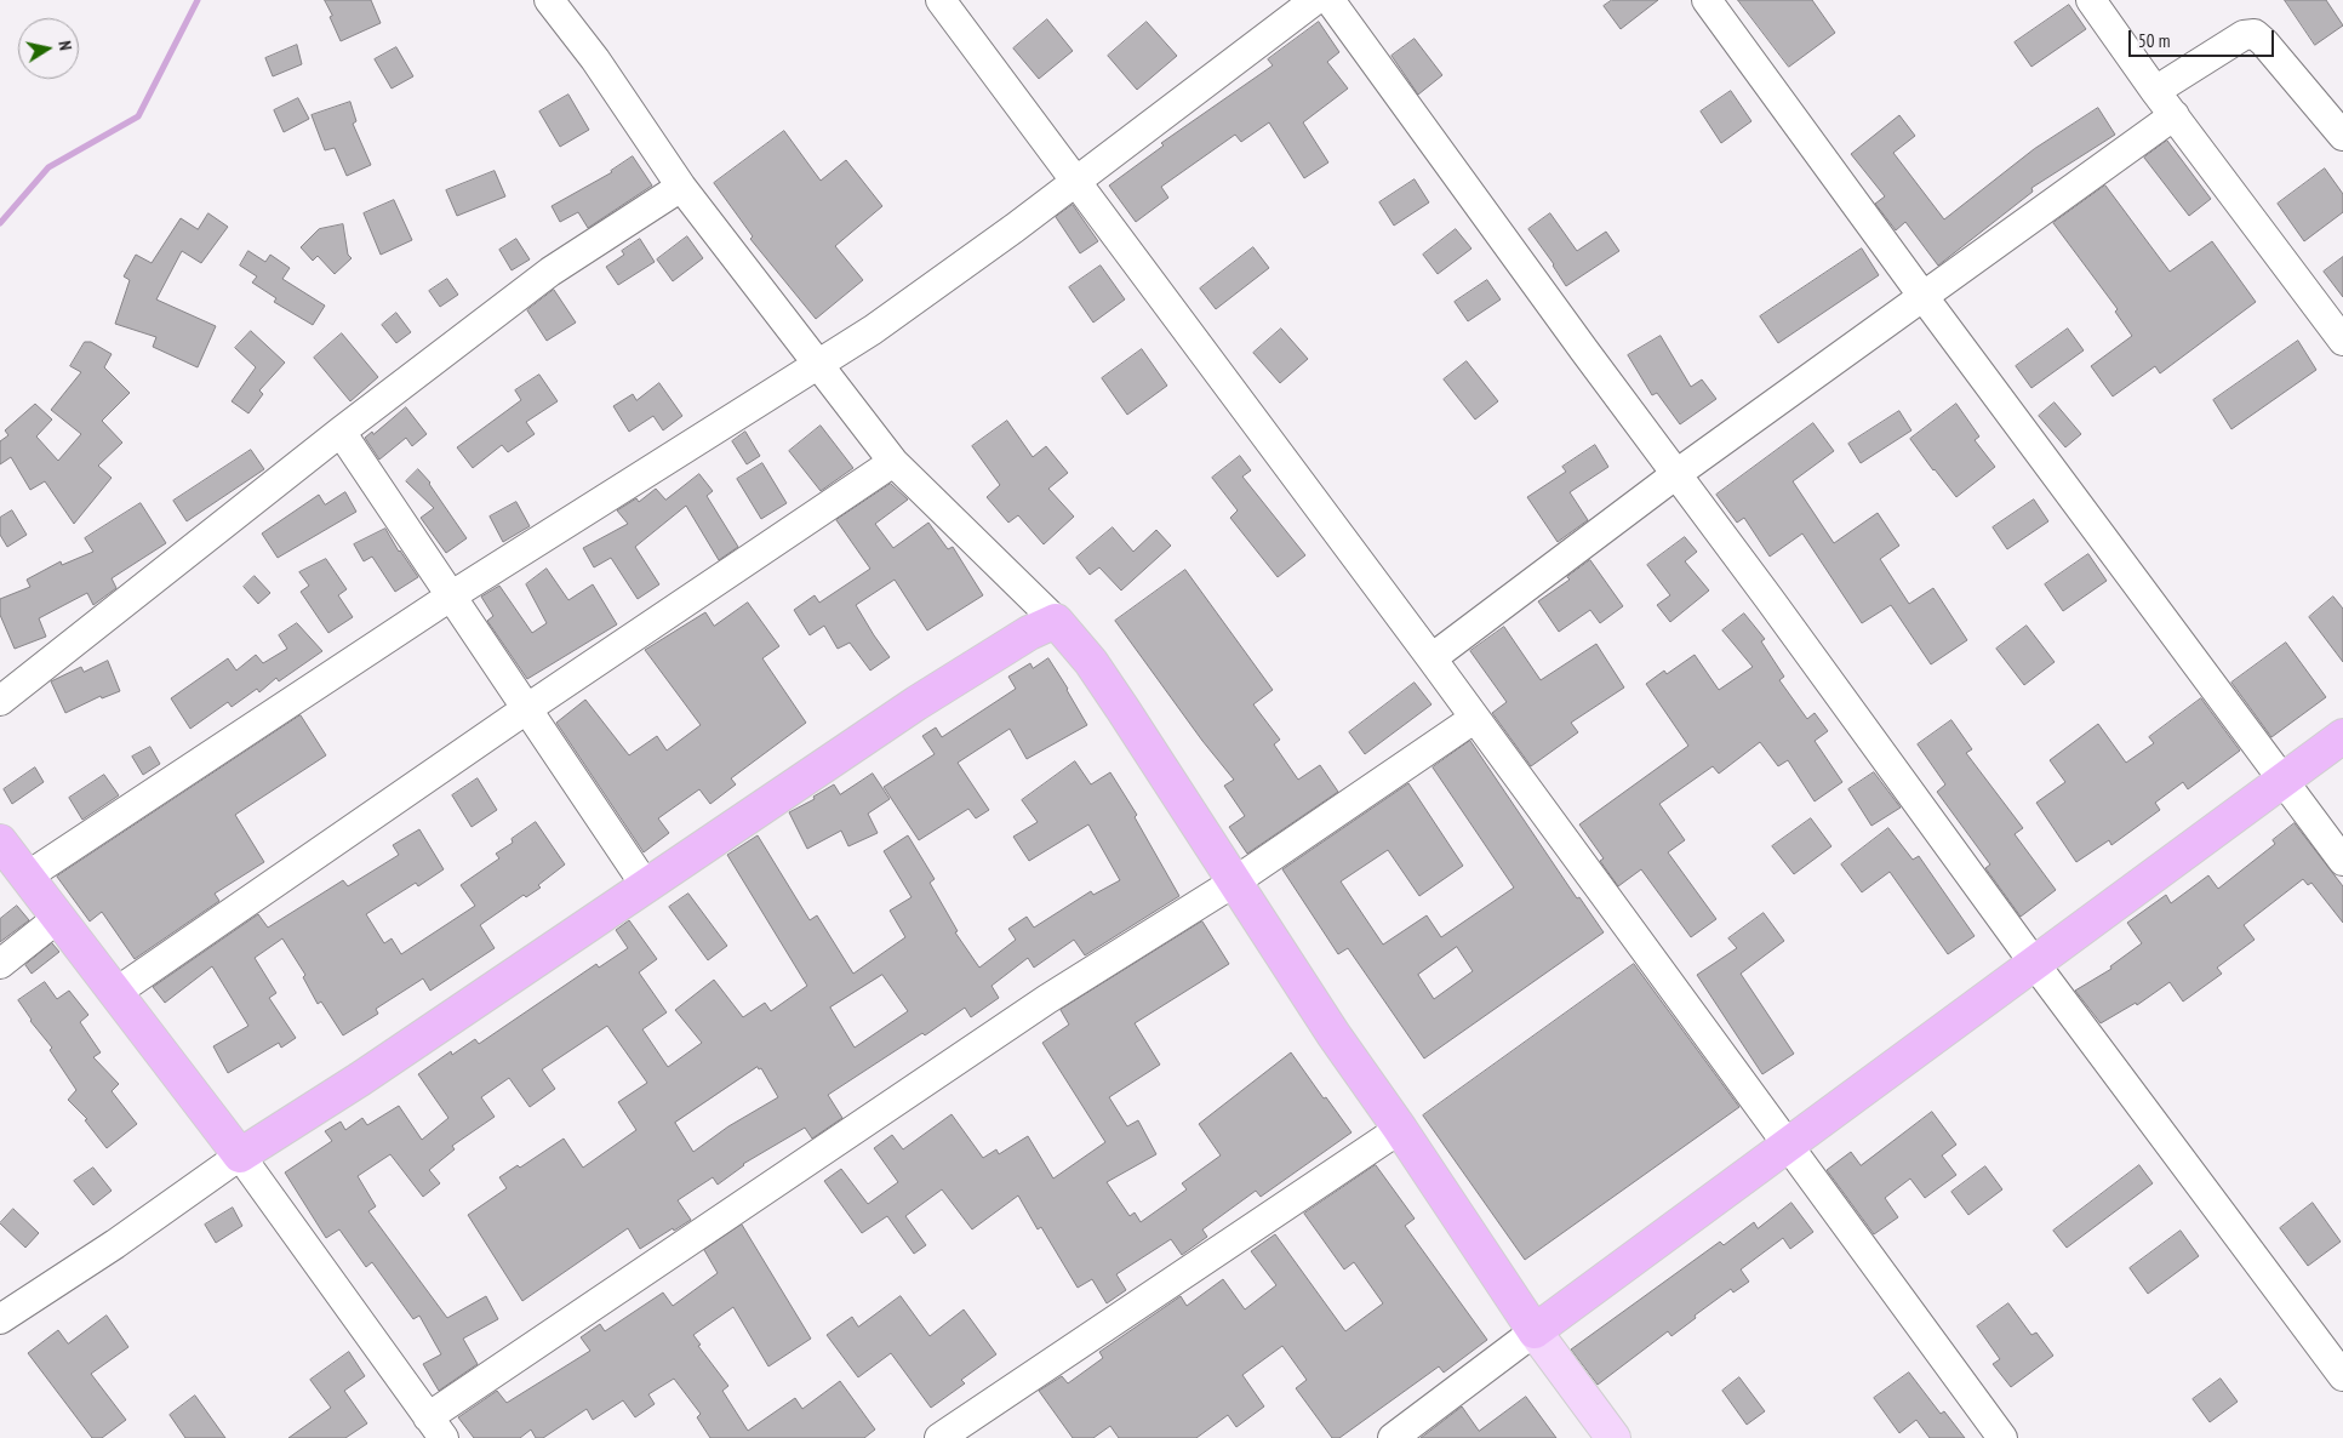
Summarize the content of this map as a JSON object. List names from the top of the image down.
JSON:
{
  "scale_bar": "50 m",
  "north": "right"
}
